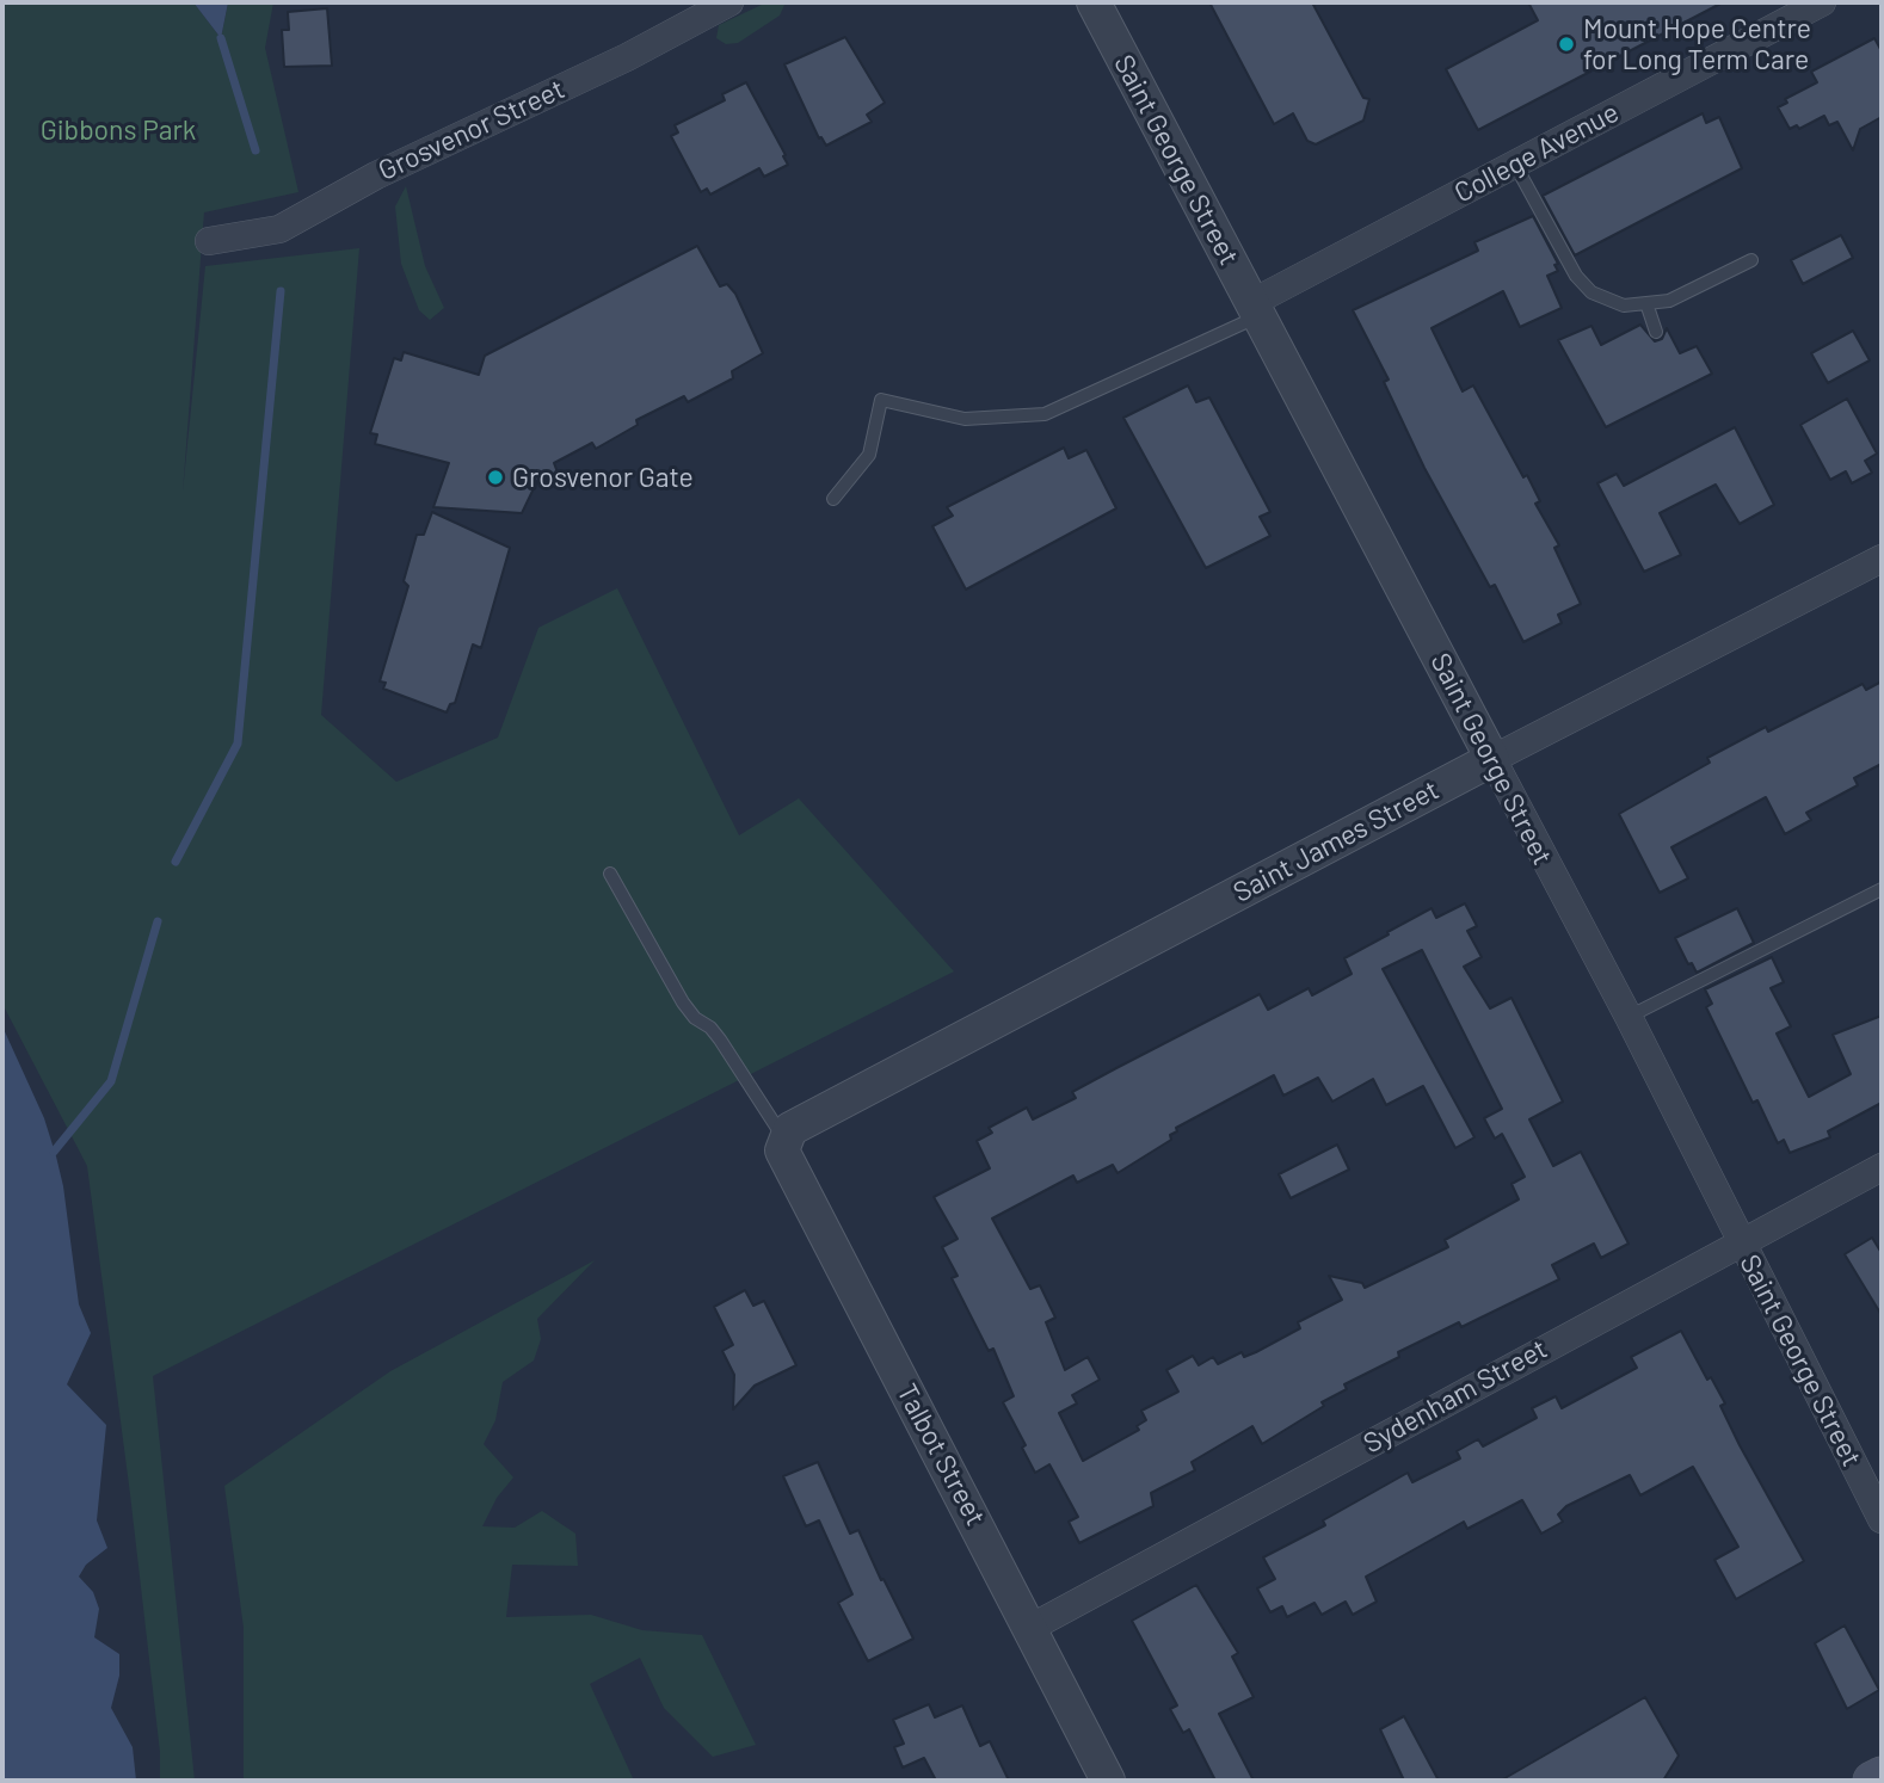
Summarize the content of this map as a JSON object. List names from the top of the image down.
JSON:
{
  "streets": {
    "street": [
      "Grosvenor Street",
      "College Avenue",
      "Saint George Street",
      "Saint James Street",
      "Sydenham Street",
      "Talbot Street"
    ]
  },
  "crossings": [
    ["College Avenue", "Saint George Street"],
    ["Saint George Street", "Saint James Street"],
    ["Saint George Street", "Sydenham Street"],
    ["Saint James Street", "Talbot Street"],
    ["Sydenham Street", "Talbot Street"]
  ],
  "parks": ["Gibbons Park"],
  "places": ["Mount Hope Centre for Long Term Care", "Grosvenor Gate"]
}
